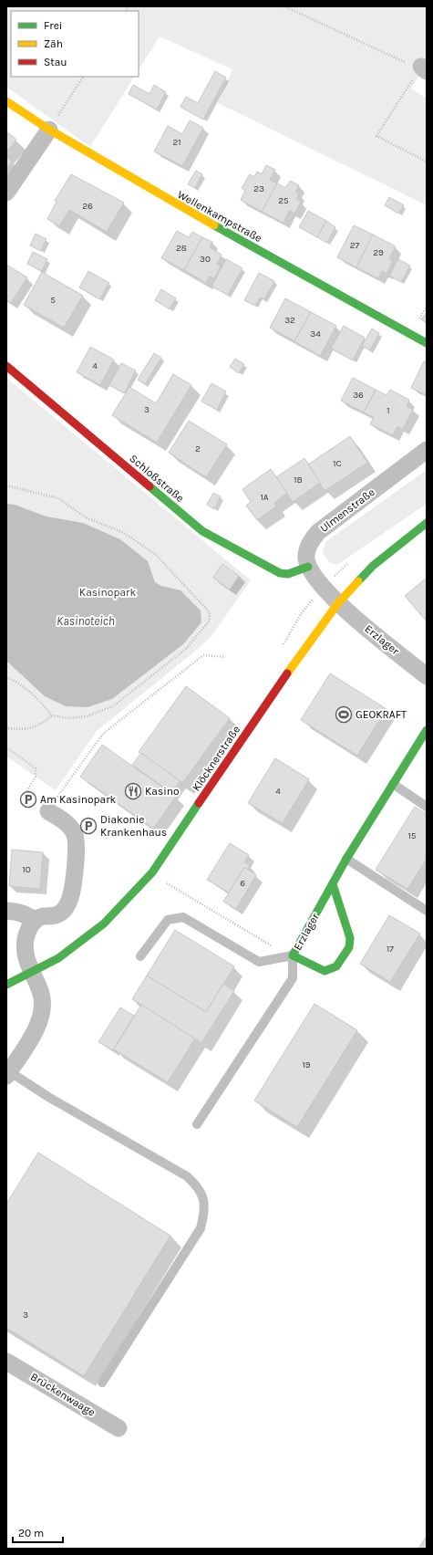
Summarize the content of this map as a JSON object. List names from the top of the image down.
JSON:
{
  "streets": {
    "street": [
      "Wellenkampstraße",
      "Schloßstraße",
      "Ulmenstraße",
      "Erzlager",
      "Klöcknerstraße",
      "Brückenwaage"
    ]
  },
  "crossings": [
    ["Schloßstraße", "Ulmenstraße"],
    ["Erzlager", "Klöcknerstraße"]
  ],
  "water": ["Kasinoteich"],
  "parks": ["Kasinopark"],
  "places": {
    "sports": ["GEOKRAFT"],
    "restaurant": ["Kasino"],
    "parking": ["Am Kasinopark", "Diakonie Krankenhaus"]
  },
  "house_numbers": [
    "21",
    "23",
    "25",
    "26",
    "27",
    "28",
    "29",
    "30",
    "5",
    "32",
    "34",
    "4",
    "36",
    "3",
    "1",
    "2",
    "1C",
    "1B",
    "1A",
    "4",
    "15",
    "10",
    "6",
    "17",
    "19",
    "3"
  ],
  "legend": ["Frei", "Zäh", "Stau"],
  "scale_bar": "20 m"
}
